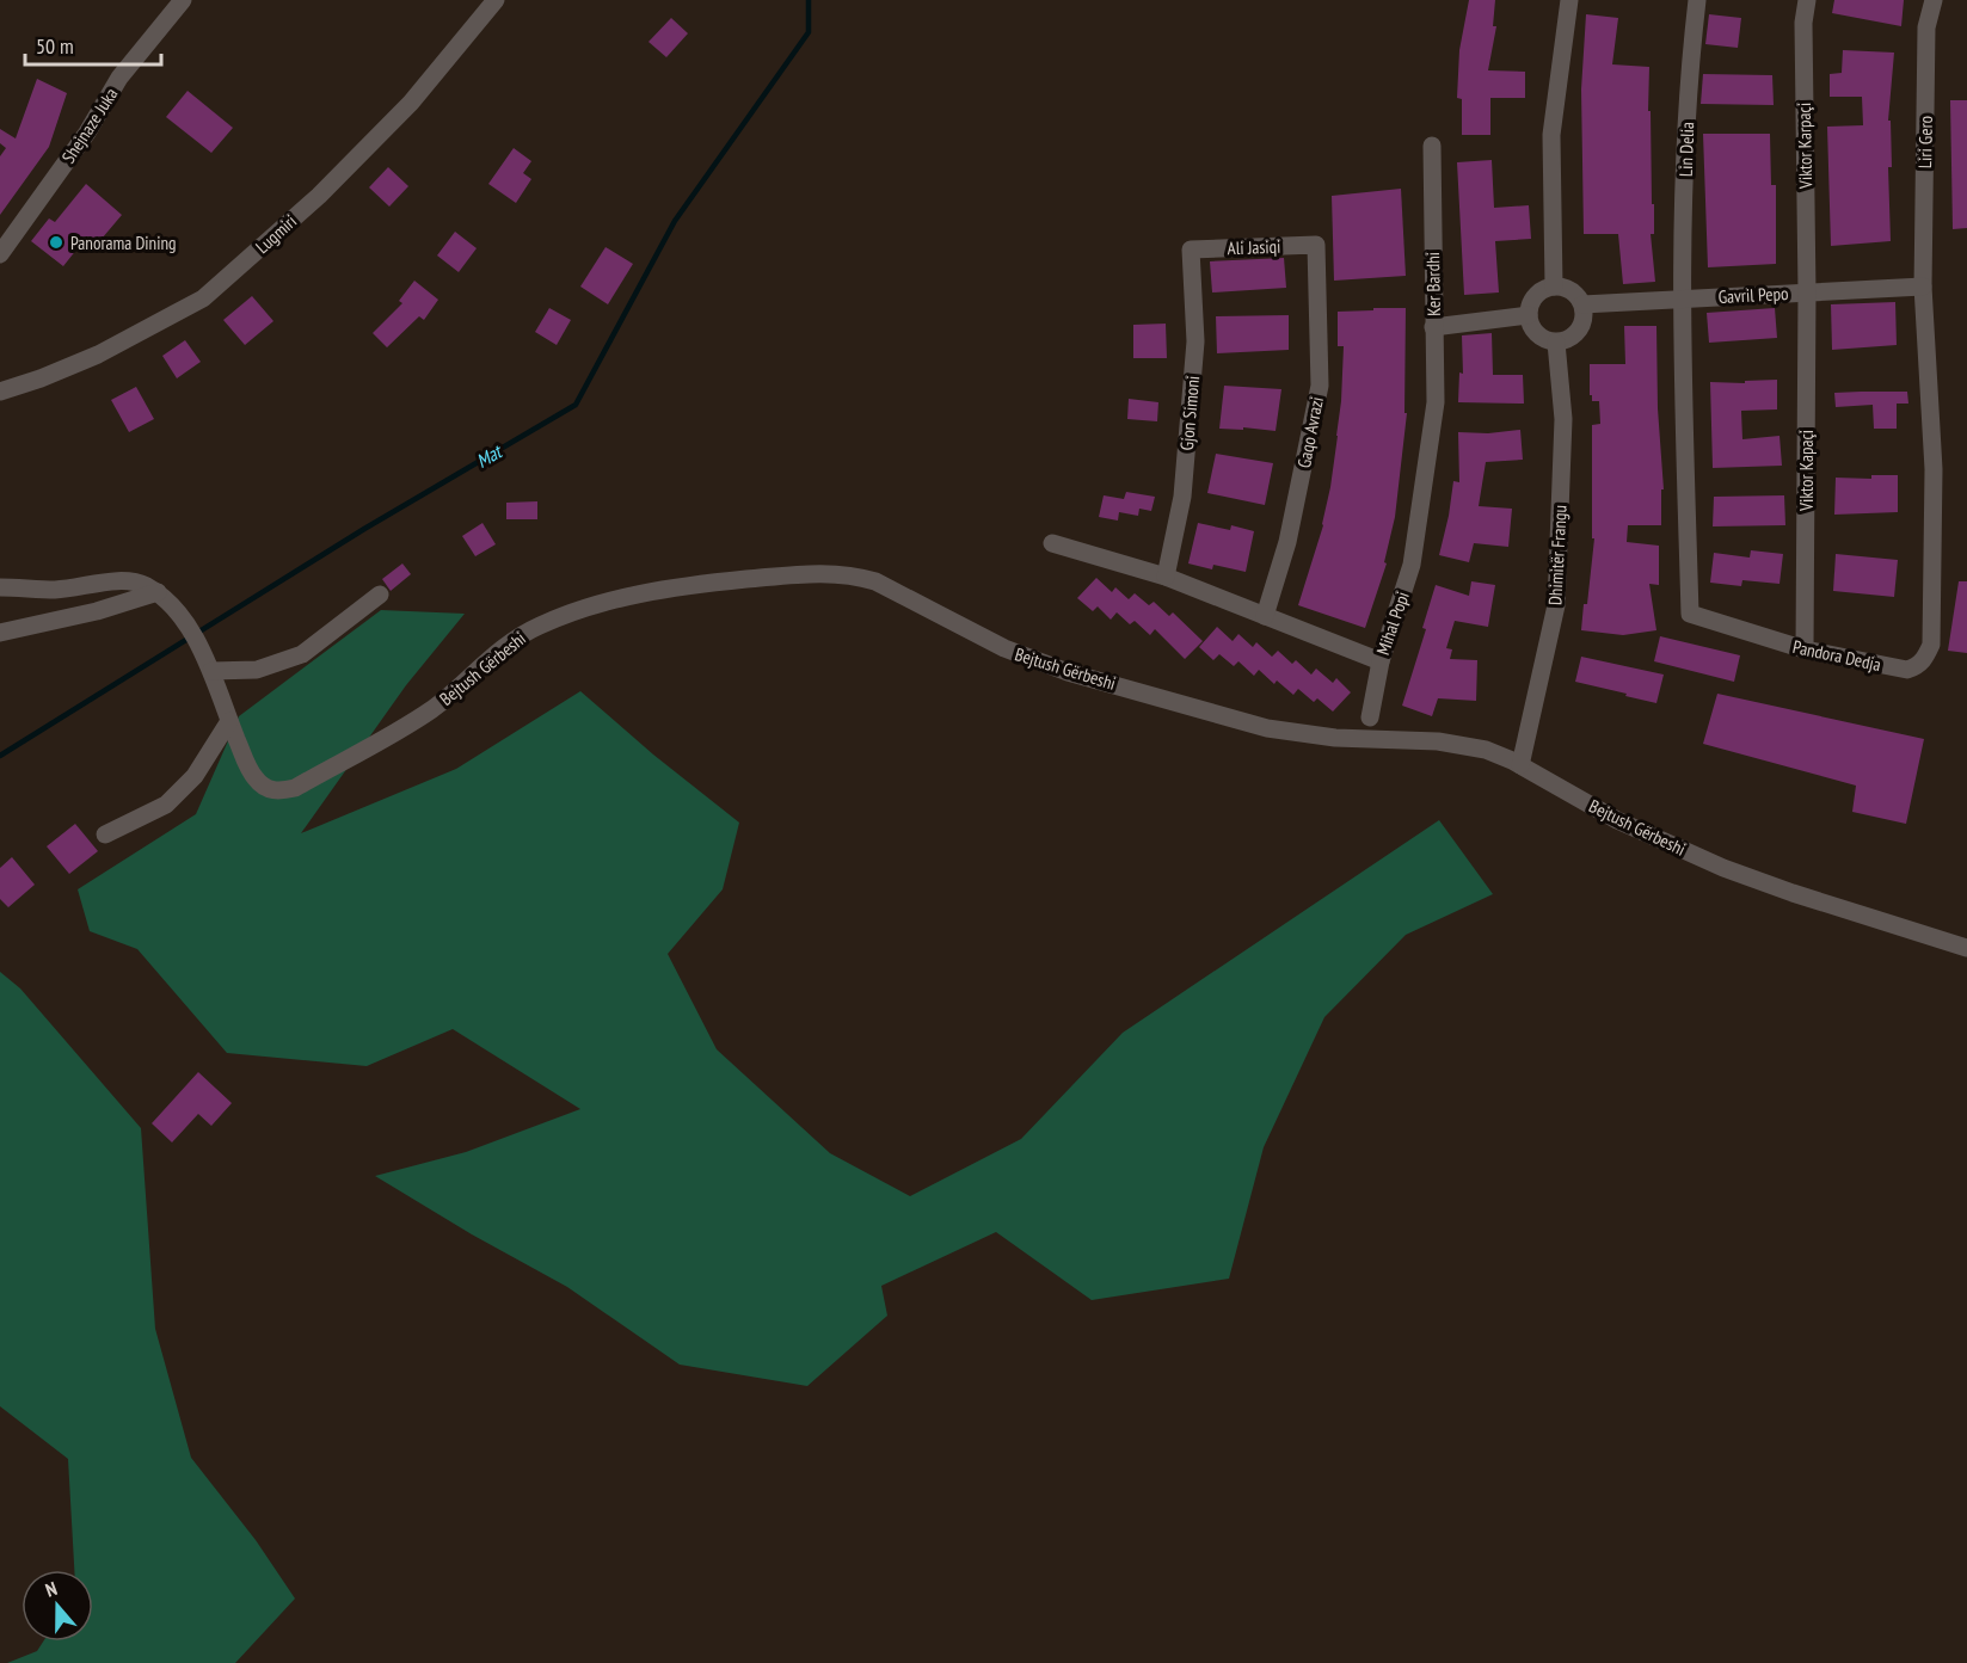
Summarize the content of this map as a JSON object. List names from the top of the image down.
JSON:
{
  "streets": {
    "street": [
      "Shejnaze Juka",
      "Liri Gero",
      "Viktor Karpaçi",
      "Lin Delia",
      "Lugmiri",
      "Ali Jasiqi",
      "Ker Bardhi",
      "Gavril Pepo",
      "Gjon Simoni",
      "Gaqo Avrazi",
      "Viktor Kapaçi",
      "Dhimitër Frangu",
      "Mihal Popi",
      "Pandora Dedja",
      "Bejtush Gërbeshi"
    ]
  },
  "crossings": [
    ["Liri Gero", "Gavril Pepo"],
    ["Liri Gero", "Pandora Dedja"],
    ["Viktor Karpaçi", "Gavril Pepo"],
    ["Viktor Karpaçi", "Viktor Kapaçi"],
    ["Lin Delia", "Gavril Pepo"],
    ["Lin Delia", "Pandora Dedja"],
    ["Ali Jasiqi", "Gjon Simoni"],
    ["Ali Jasiqi", "Gaqo Avrazi"],
    ["Ker Bardhi", "Gavril Pepo"],
    ["Ker Bardhi", "Dhimitër Frangu"],
    ["Ker Bardhi", "Mihal Popi"],
    ["Gavril Pepo", "Viktor Kapaçi"],
    ["Gavril Pepo", "Dhimitër Frangu"],
    ["Gavril Pepo", "Pandora Dedja"],
    ["Gjon Simoni", "Mihal Popi"],
    ["Gaqo Avrazi", "Mihal Popi"],
    ["Viktor Kapaçi", "Pandora Dedja"],
    ["Dhimitër Frangu", "Bejtush Gërbeshi"]
  ],
  "water": ["Mat"],
  "places": ["Panorama Dining"],
  "scale_bar": "50 m",
  "north": "top"
}
